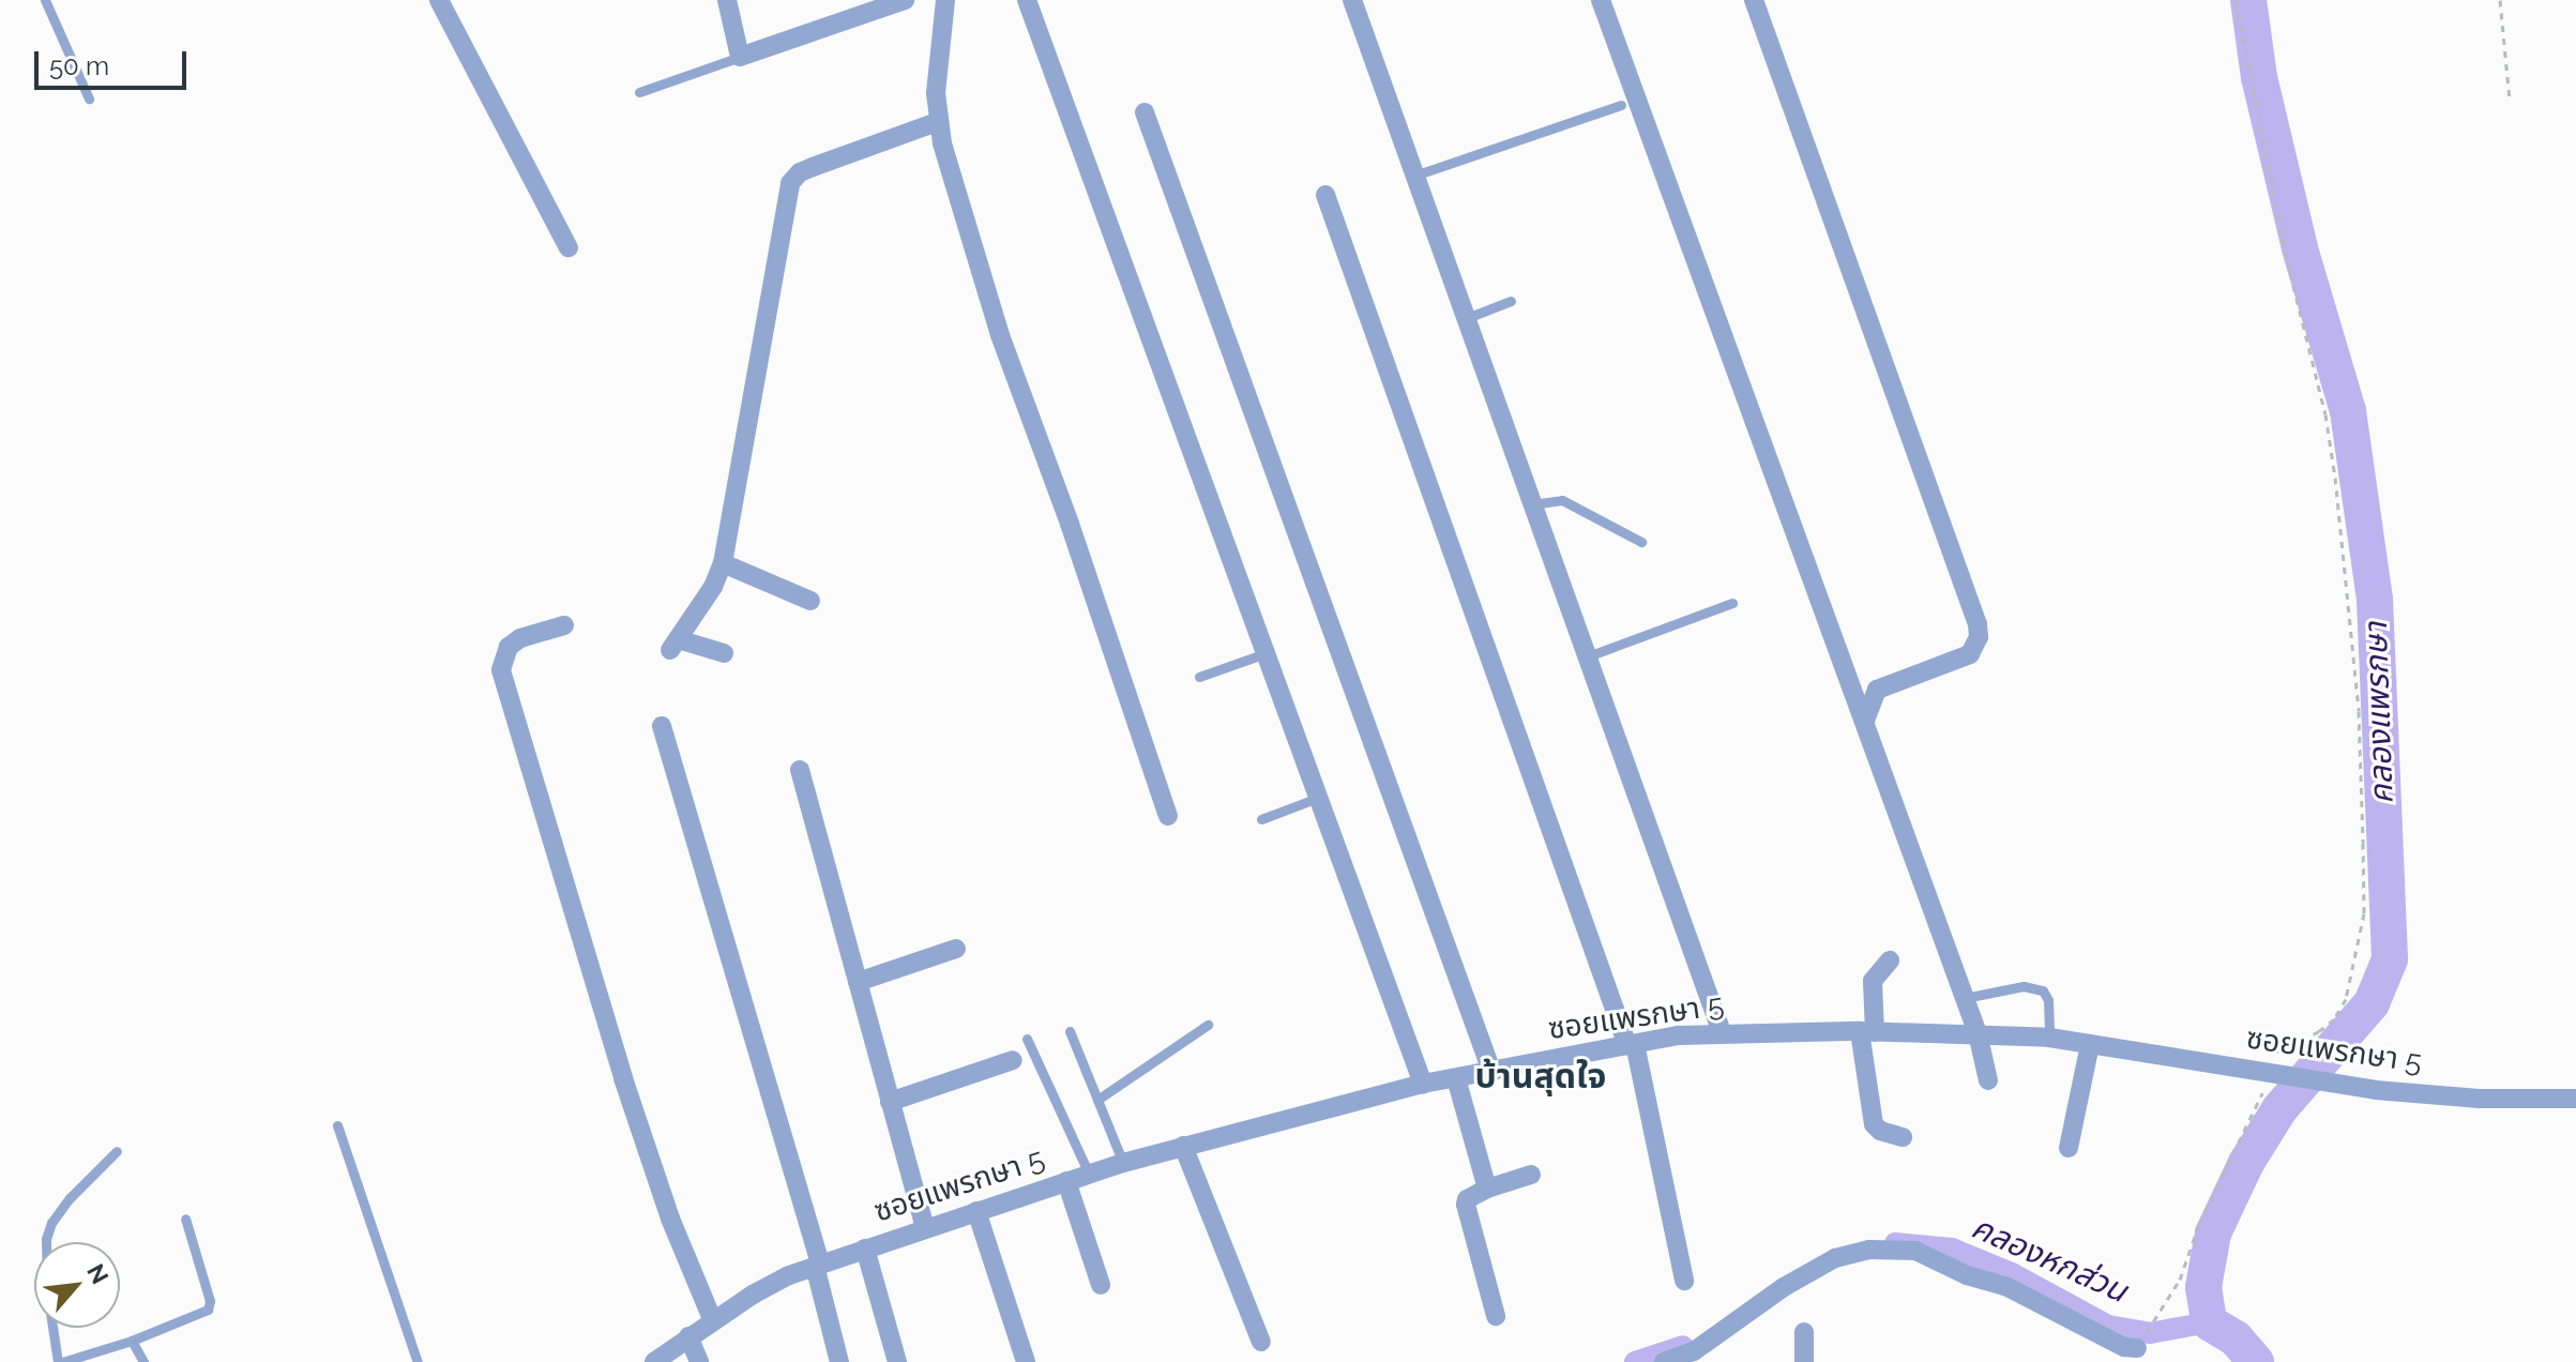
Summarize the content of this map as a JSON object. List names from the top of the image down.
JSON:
{
  "streets": {
    "street": ["ซอยแพรกษา 5"]
  },
  "districts": ["บ้านสุดใจ"],
  "water": ["คลองแพรกษา", "คลองหกส่วน"],
  "scale_bar": "50 m",
  "north": "top right"
}
